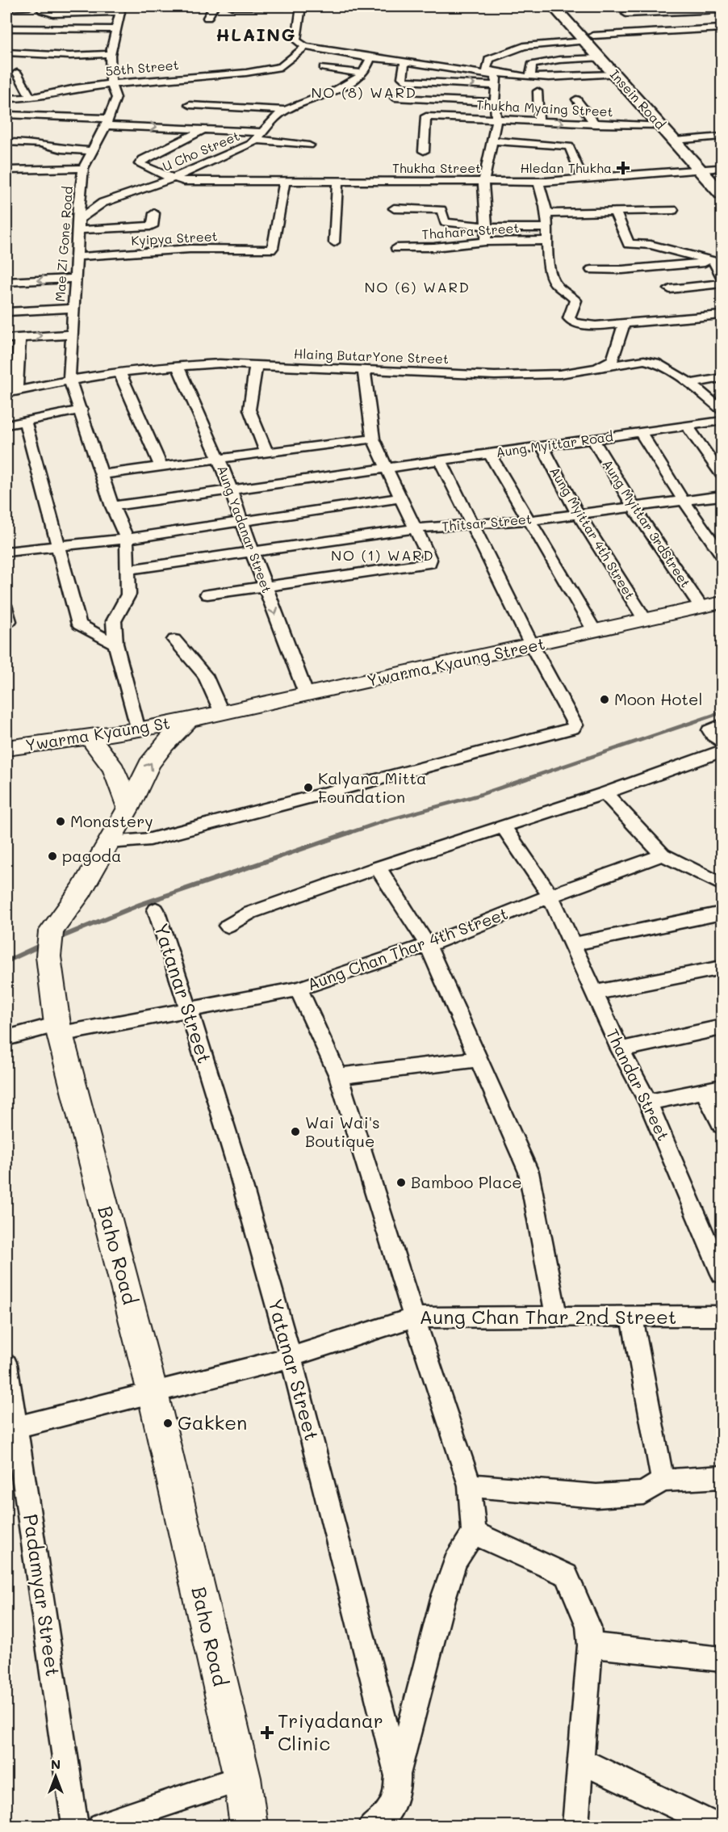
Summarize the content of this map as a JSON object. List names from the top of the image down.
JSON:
{
  "streets": {
    "main road": [
      "Insein Road",
      "Ywarma Kyaung Street",
      "Ywarma Kyaung St",
      "Baho Road"
    ],
    "street": [
      "58th Street",
      "Thukha Myaing Street",
      "U Cho Street",
      "Thukha Street",
      "Thahara Street",
      "Kyipya Street",
      "Mae Zi Gone Road",
      "Hlaing ButarYone Street",
      "Aung Myittar Road",
      "Thitsar Street",
      "Aung Myittar 3rdStreet",
      "Aung Yadanar Street",
      "Aung Myittar 4th Street",
      "Aung Chan Thar 4th Street",
      "Yatanar Street",
      "Thandar Street",
      "Aung Chan Thar 2nd Street",
      "Padamyar Street"
    ]
  },
  "crossings": [
    ["58th Street", "Mae Zi Gone Road"],
    ["Insein Road", "Thukha Myaing Street"],
    ["Insein Road", "Thukha Street"],
    ["U Cho Street", "Thukha Street"],
    ["U Cho Street", "Mae Zi Gone Road"],
    ["Thukha Street", "Kyipya Street"],
    ["Kyipya Street", "Mae Zi Gone Road"],
    ["Mae Zi Gone Road", "Hlaing ButarYone Street"],
    ["Hlaing ButarYone Street", "Aung Yadanar Street"],
    ["Aung Myittar Road", "Aung Myittar 3rdStreet"],
    ["Aung Myittar Road", "Aung Yadanar Street"],
    ["Aung Myittar Road", "Aung Myittar 4th Street"],
    ["Thitsar Street", "Aung Myittar 3rdStreet"],
    ["Thitsar Street", "Aung Yadanar Street"],
    ["Thitsar Street", "Aung Myittar 4th Street"],
    ["Aung Myittar 3rdStreet", "Ywarma Kyaung Street"],
    ["Aung Yadanar Street", "Ywarma Kyaung Street"],
    ["Aung Myittar 4th Street", "Ywarma Kyaung Street"],
    ["Ywarma Kyaung Street", "Ywarma Kyaung St"],
    ["Ywarma Kyaung Street", "Baho Road"],
    ["Ywarma Kyaung St", "Baho Road"],
    ["Aung Chan Thar 4th Street", "Yatanar Street"],
    ["Aung Chan Thar 4th Street", "Thandar Street"],
    ["Aung Chan Thar 4th Street", "Baho Road"],
    ["Yatanar Street", "Aung Chan Thar 2nd Street"],
    ["Baho Road", "Aung Chan Thar 2nd Street"],
    ["Aung Chan Thar 2nd Street", "Padamyar Street"]
  ],
  "districts": [
    "HLAING",
    "NO (8) WARD",
    "NO (6) WARD",
    "NO (1) WARD"
  ],
  "places": {
    "health": ["Hledan Thukha", "Triyadanar Clinic"],
    "other": [
      "Moon Hotel",
      "Kalyana Mitta Foundation",
      "Monastery",
      "pagoda",
      "Wai Wai's Boutique",
      "Bamboo Place",
      "Gakken"
    ]
  },
  "north": "top"
}
